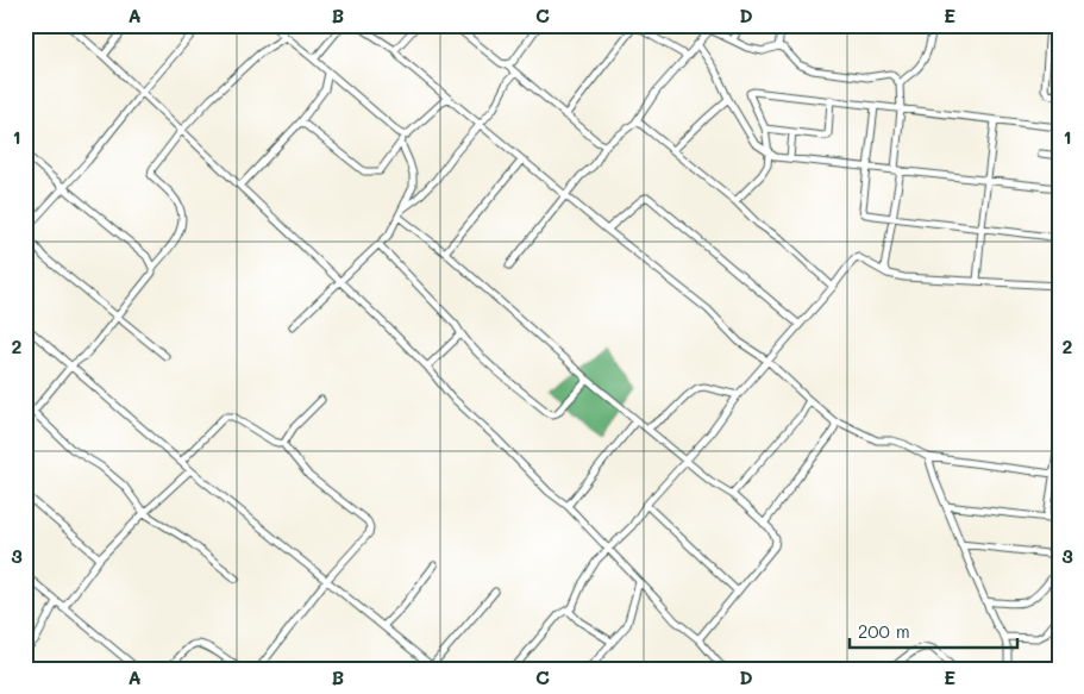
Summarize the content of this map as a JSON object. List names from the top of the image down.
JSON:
{
  "scale_bar": "200 m",
  "grid": {
    "columns": [
      "A",
      "B",
      "C",
      "D",
      "E"
    ],
    "rows": ["1", "2", "3"]
  }
}
